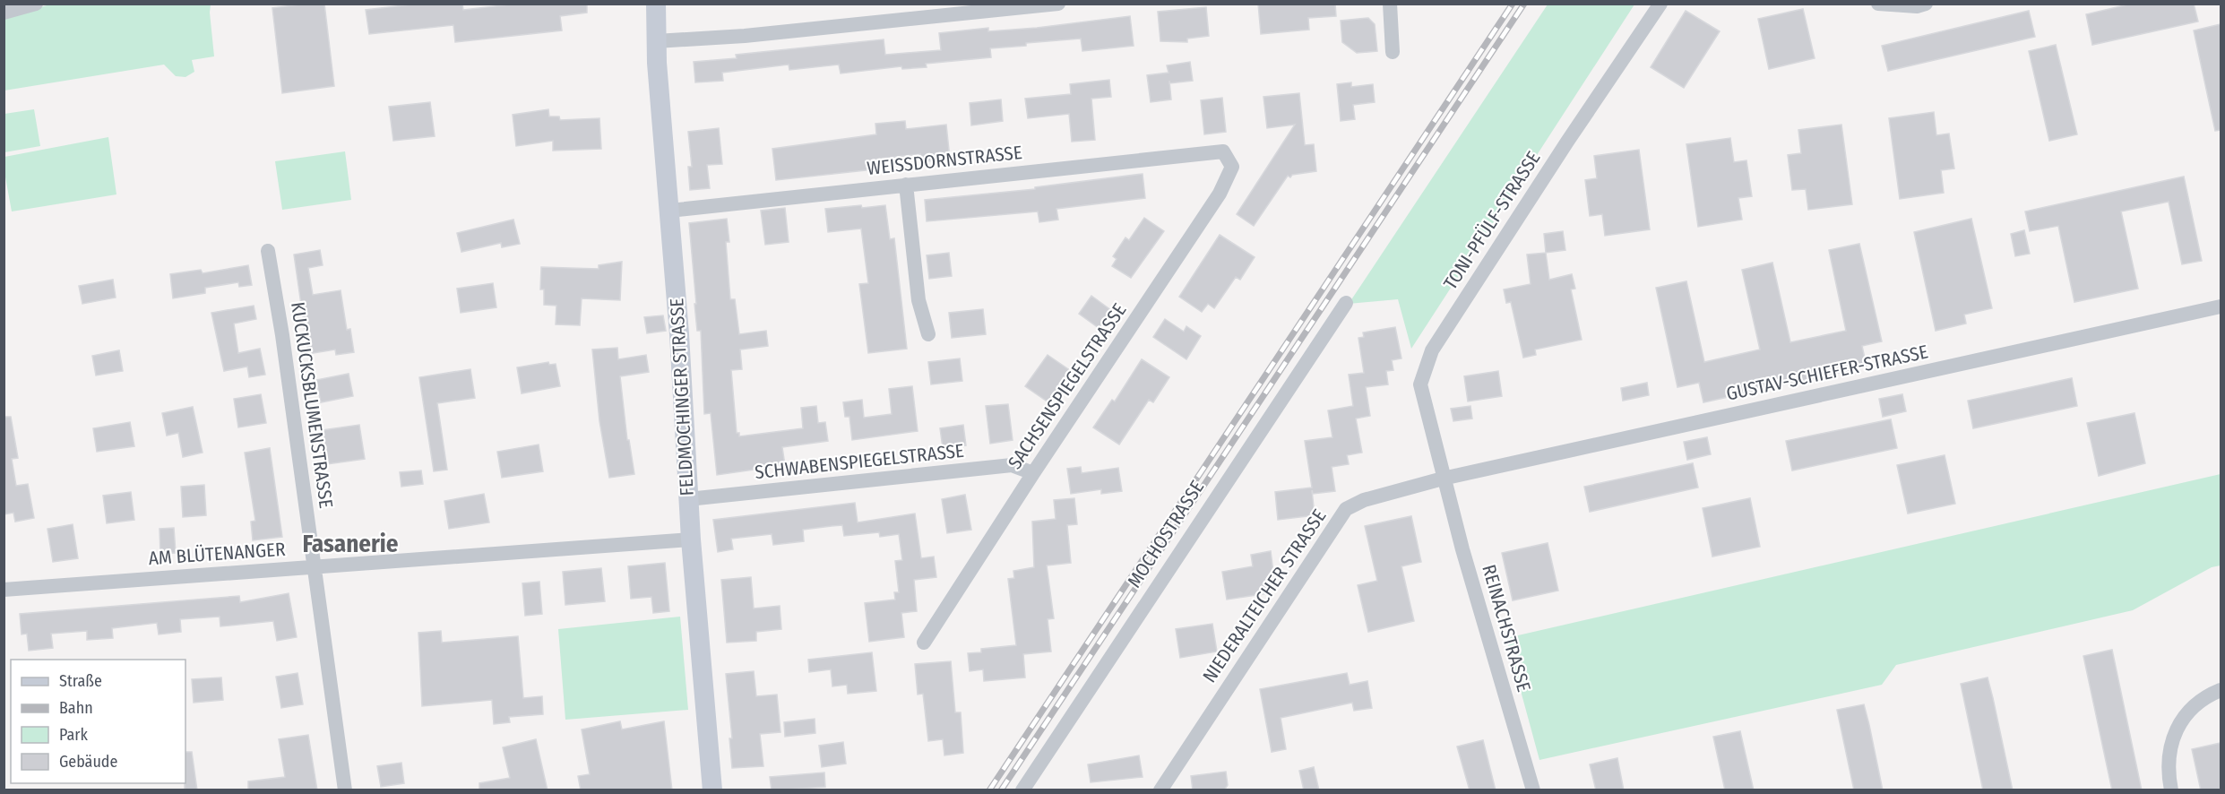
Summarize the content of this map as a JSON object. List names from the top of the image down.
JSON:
{
  "streets": {
    "main road": ["FELDMOCHINGER STRASSE"],
    "street": [
      "WEISSDORNSTRASSE",
      "TONI-PFÜLF-STRASSE",
      "GUSTAV-SCHIEFER-STRASSE",
      "SACHSENSPIEGELSTRASSE",
      "KUCKUCKSBLUMENSTRASSE",
      "SCHWABENSPIEGELSTRASSE",
      "MOCHOSTRASSE",
      "AM BLÜTENANGER",
      "NIEDERALTEICHER STRASSE",
      "REINACHSTRASSE"
    ]
  },
  "crossings": [
    ["WEISSDORNSTRASSE", "SACHSENSPIEGELSTRASSE"],
    ["WEISSDORNSTRASSE", "FELDMOCHINGER STRASSE"],
    ["TONI-PFÜLF-STRASSE", "GUSTAV-SCHIEFER-STRASSE"],
    ["TONI-PFÜLF-STRASSE", "NIEDERALTEICHER STRASSE"],
    ["TONI-PFÜLF-STRASSE", "REINACHSTRASSE"],
    ["GUSTAV-SCHIEFER-STRASSE", "NIEDERALTEICHER STRASSE"],
    ["GUSTAV-SCHIEFER-STRASSE", "REINACHSTRASSE"],
    ["SACHSENSPIEGELSTRASSE", "SCHWABENSPIEGELSTRASSE"],
    ["FELDMOCHINGER STRASSE", "SCHWABENSPIEGELSTRASSE"],
    ["FELDMOCHINGER STRASSE", "AM BLÜTENANGER"],
    ["KUCKUCKSBLUMENSTRASSE", "AM BLÜTENANGER"],
    ["NIEDERALTEICHER STRASSE", "REINACHSTRASSE"]
  ],
  "districts": ["Fasanerie"],
  "legend": [
    "Straße",
    "Bahn",
    "Park",
    "Gebäude"
  ]
}
